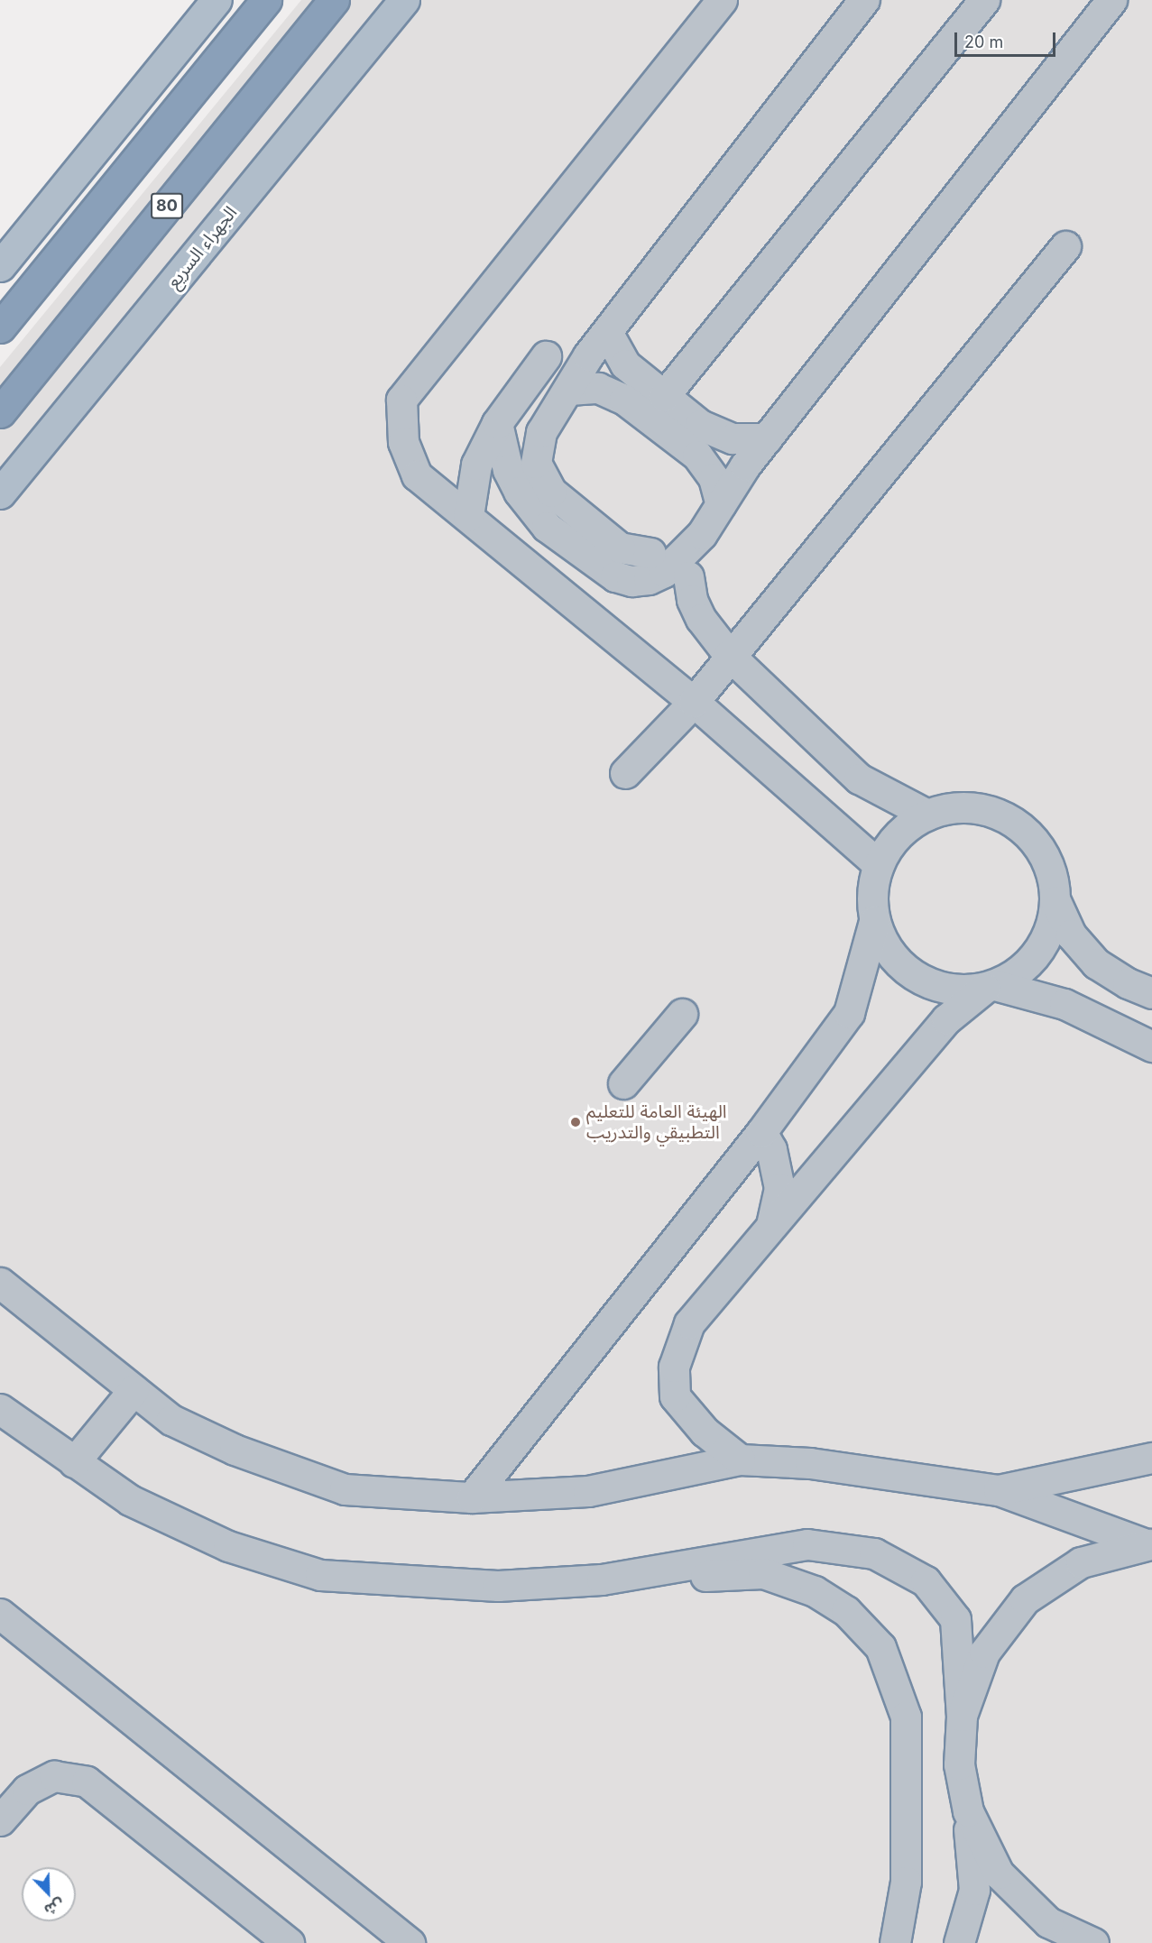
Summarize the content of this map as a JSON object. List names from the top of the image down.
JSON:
{
  "streets": {
    "highway": ["80"],
    "main road": ["الجهراء السريع"]
  },
  "places": ["الهيئة العامة للتعليم التطبيقي والتدريب"],
  "scale_bar": "20 m",
  "north": "bottom right"
}
